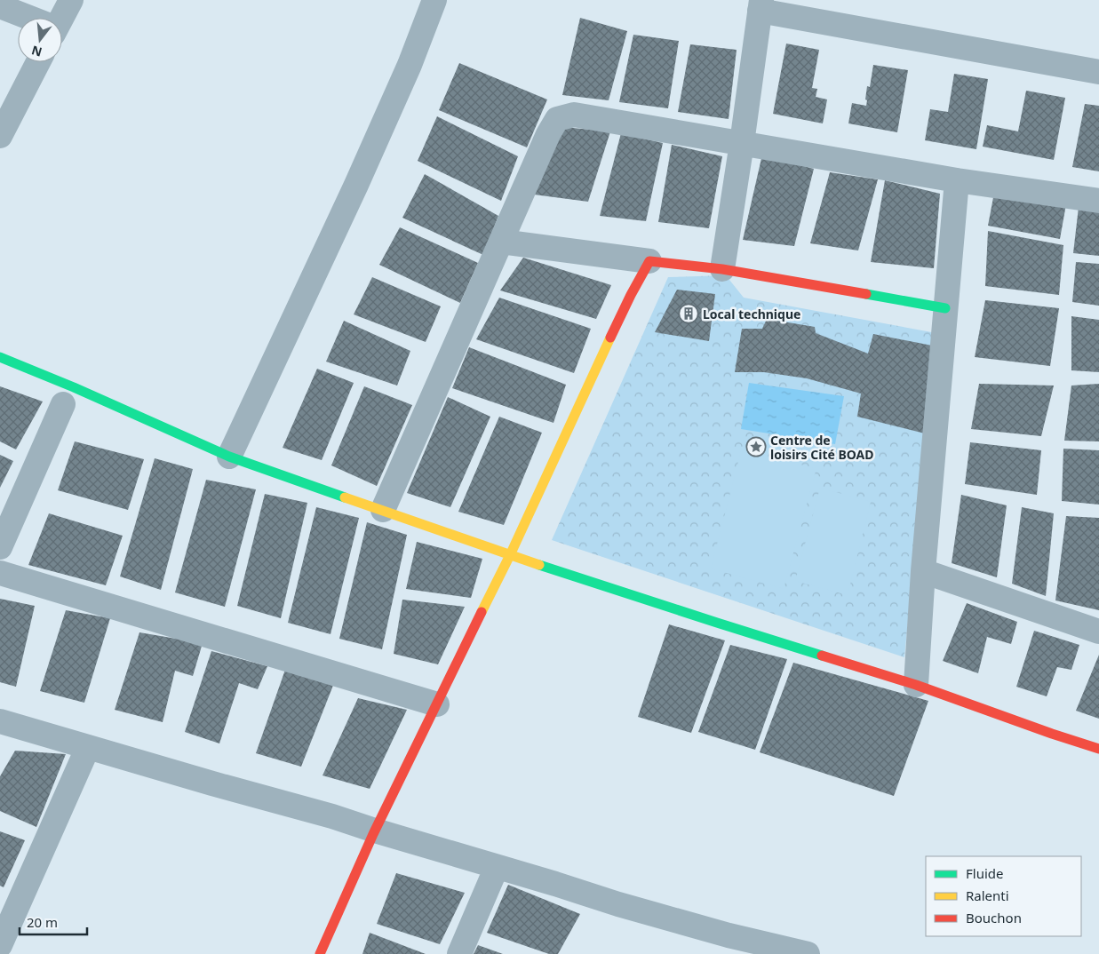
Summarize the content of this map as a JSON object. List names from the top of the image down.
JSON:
{
  "places": {
    "building": ["Local technique"],
    "place": ["Centre de loisirs Cité BOAD"]
  },
  "legend": ["Fluide", "Ralenti", "Bouchon"],
  "scale_bar": "20 m",
  "north": "bottom"
}
